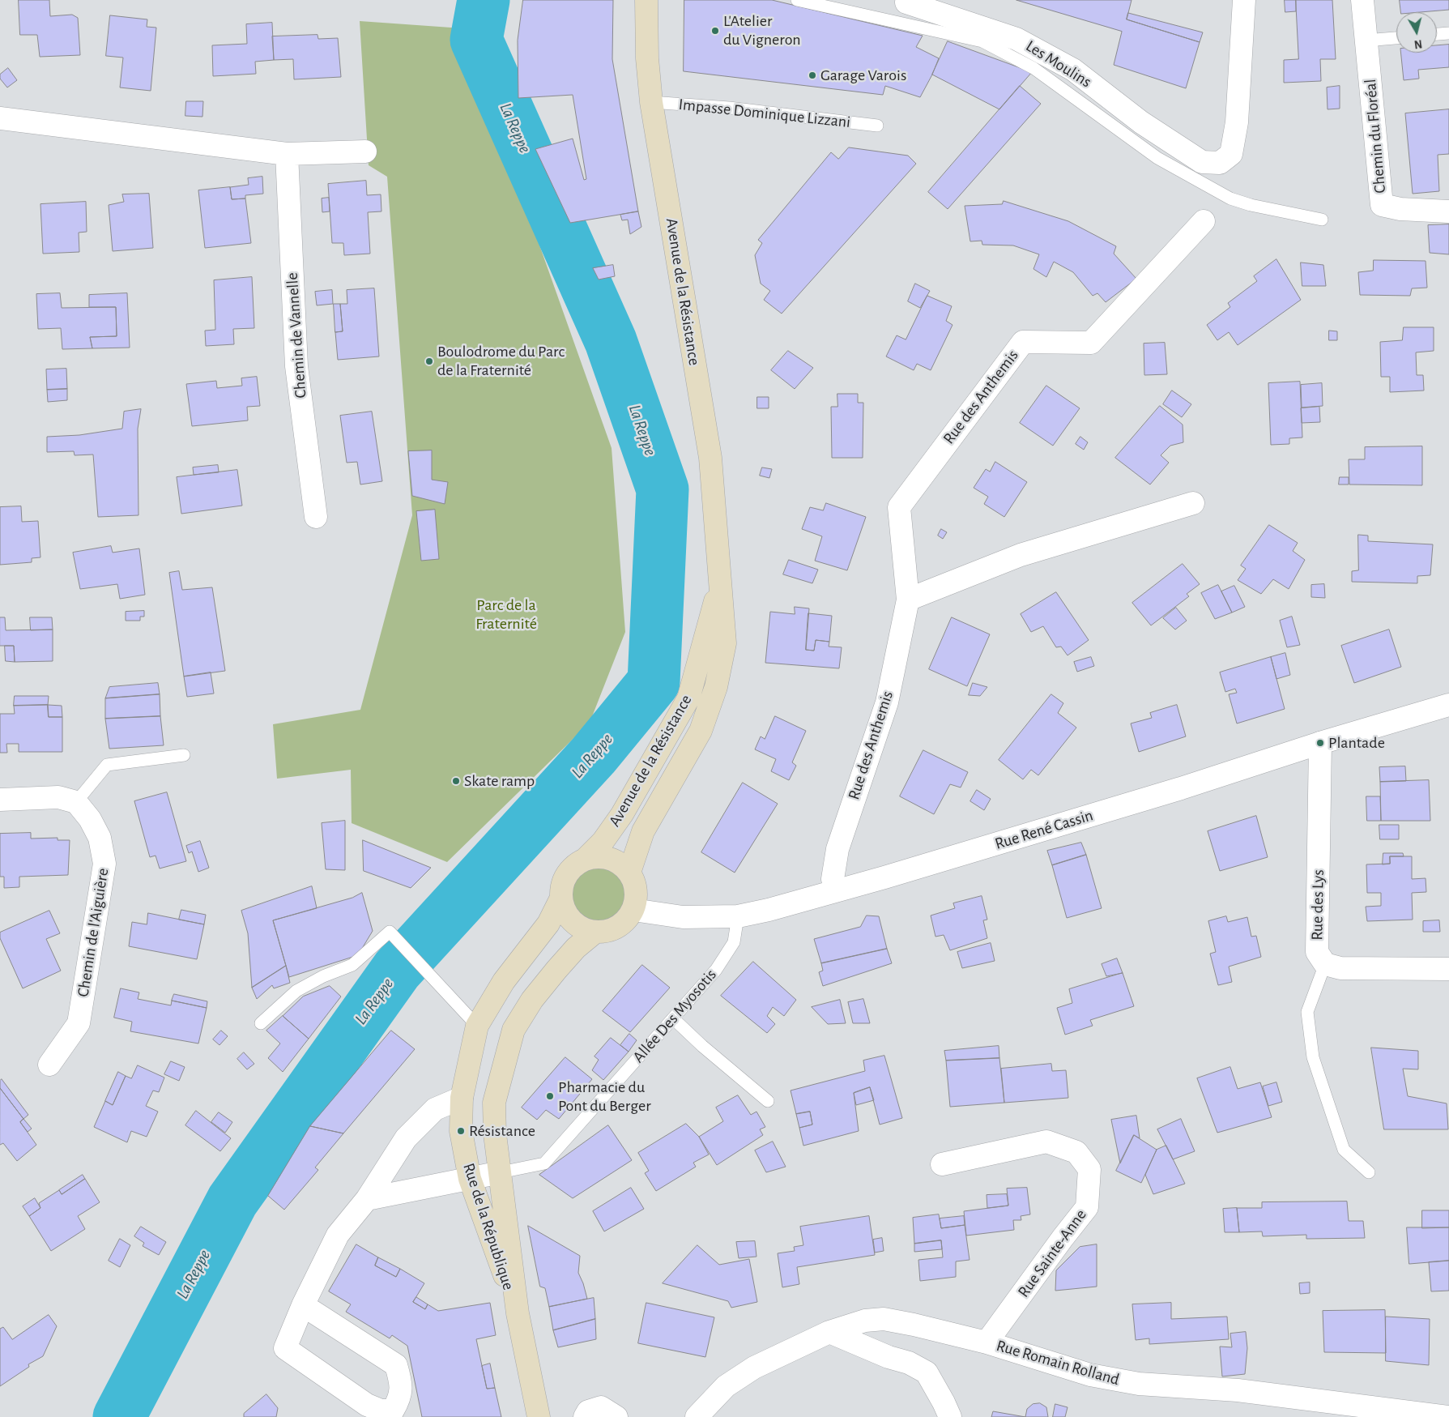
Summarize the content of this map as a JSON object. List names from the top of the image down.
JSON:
{
  "streets": {
    "main road": ["Avenue de la Résistance", "Rue de la République"],
    "street": [
      "Les Moulins",
      "Chemin du Floréal",
      "Chemin de Vannelle",
      "Rue des Anthemis",
      "Rue René Cassin",
      "Rue des Lys",
      "Chemin de l'Aiguière",
      "Rue Sainte-Anne",
      "Rue Romain Rolland"
    ],
    "lane": ["Impasse Dominique Lizzani", "Allée Des Myosotis"]
  },
  "crossings": [
    ["Impasse Dominique Lizzani", "Avenue de la Résistance"],
    ["Avenue de la Résistance", "Rue René Cassin"],
    ["Avenue de la Résistance", "Rue de la République"],
    ["Rue des Anthemis", "Rue René Cassin"],
    ["Rue René Cassin", "Rue des Lys"],
    ["Rue René Cassin", "Allée Des Myosotis"],
    ["Rue René Cassin", "Rue de la République"],
    ["Allée Des Myosotis", "Rue de la République"],
    ["Rue Sainte-Anne", "Rue Romain Rolland"]
  ],
  "water": ["La Reppe"],
  "parks": ["Parc de la Fraternité"],
  "places": [
    "L'Atelier du Vigneron",
    "Garage Varois",
    "Boulodrome du Parc de la Fraternité",
    "Plantade",
    "Skate ramp",
    "Pharmacie du Pont du Berger",
    "Résistance"
  ],
  "north": "bottom"
}
